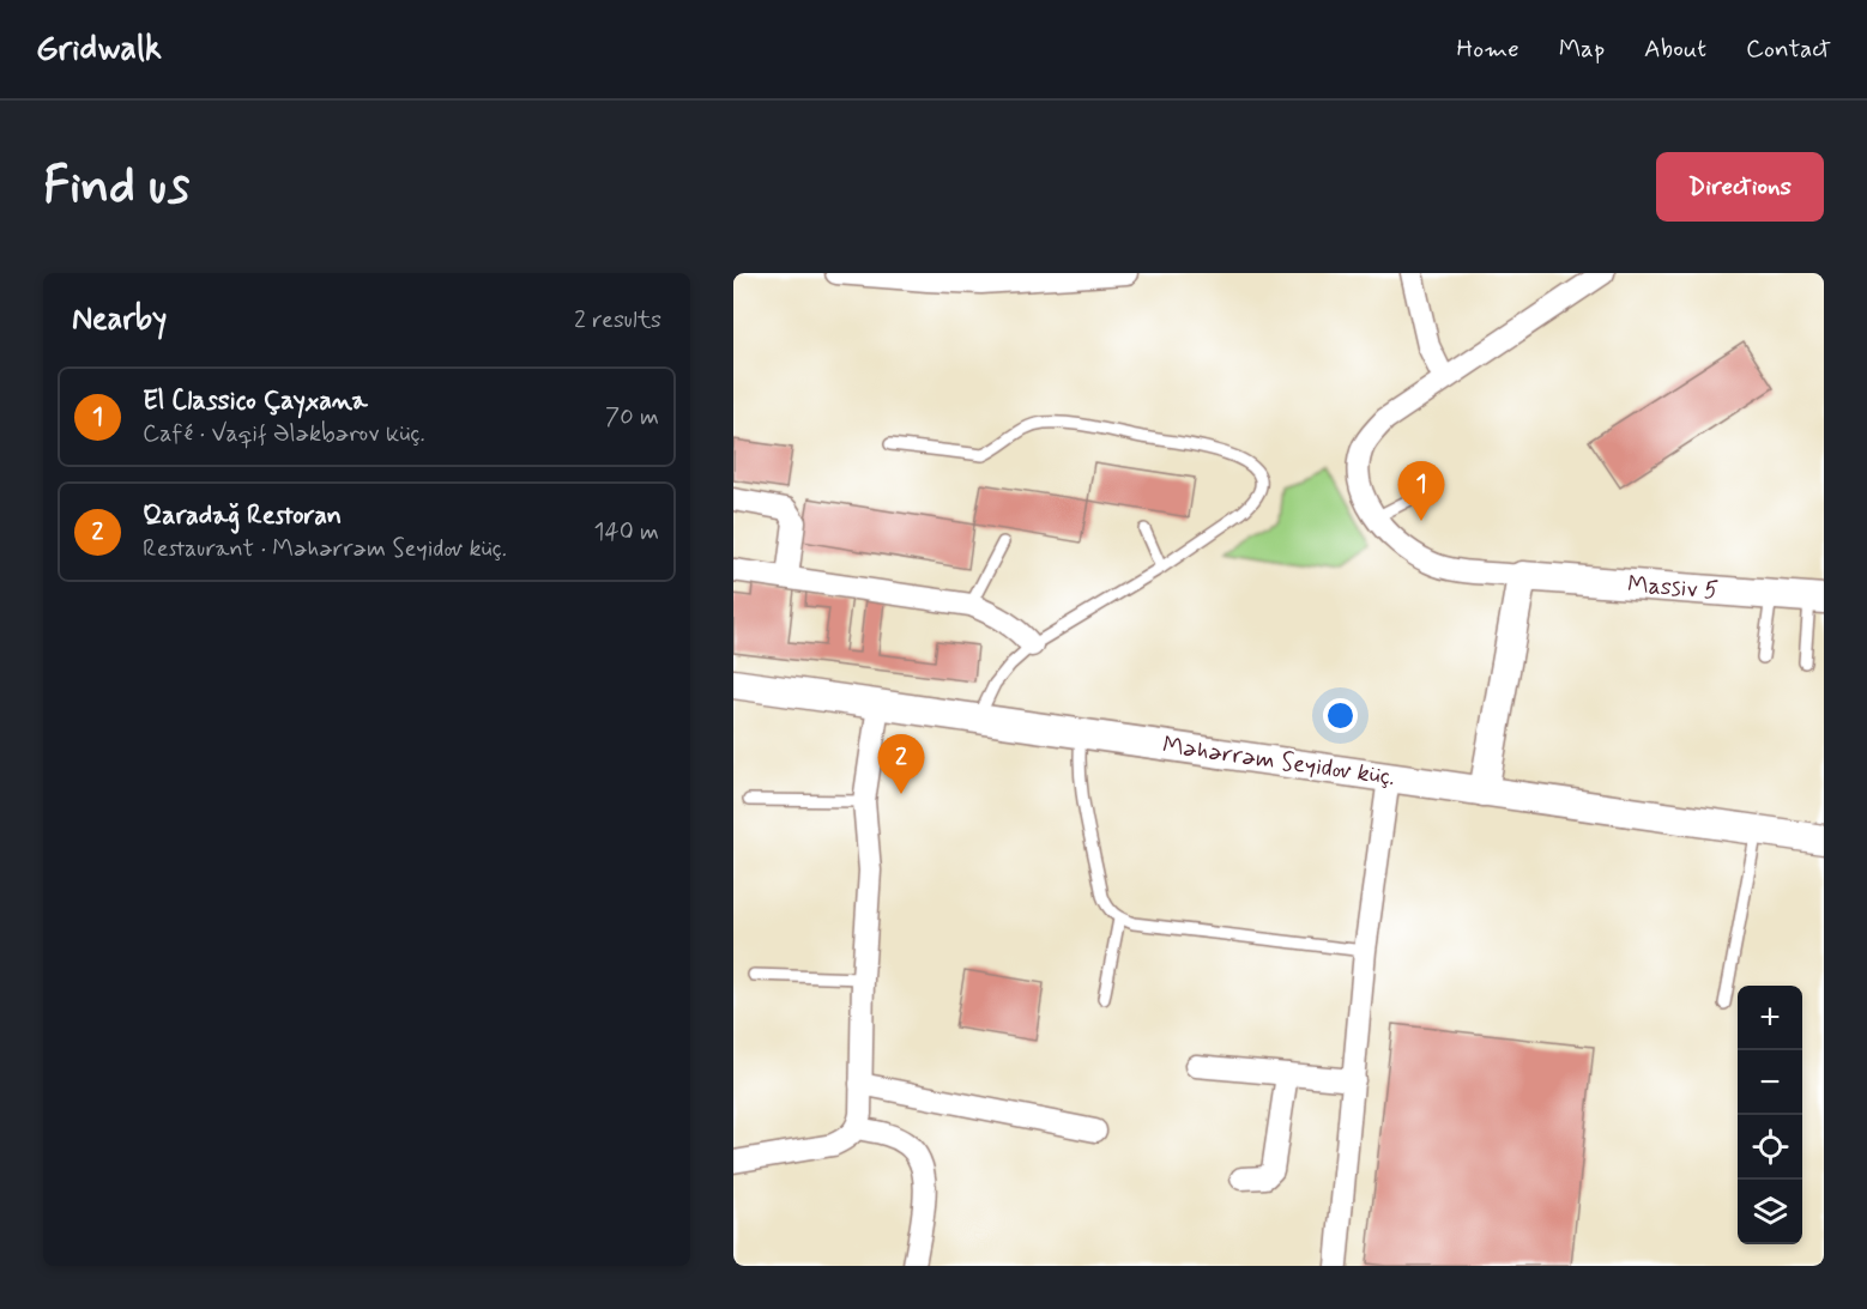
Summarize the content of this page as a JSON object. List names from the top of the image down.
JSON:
{
  "streets": {
    "main road": ["Massiv 5", "Məhərrəm Seyidov küç."]
  },
  "page": {
    "header": "Gridwalk",
    "nav": [
      "Home",
      "Map",
      "About",
      "Contact"
    ],
    "buttons": "Directions",
    "title": "Find us",
    "heading": ["Nearby", "2 results"],
    "list": [
      {
        "mark": "1",
        "name": "El Classico Çayxana",
        "note": "Café · Vaqif Ələkbərov küç.",
        "value": "70 m"
      },
      {
        "mark": "2",
        "name": "Qaradağ Restoran",
        "note": "Restaurant · Məhərrəm Seyidov küç.",
        "value": "140 m"
      }
    ],
    "pins": ["1", "2"],
    "map_buttons": ["+", "−"]
  }
}
